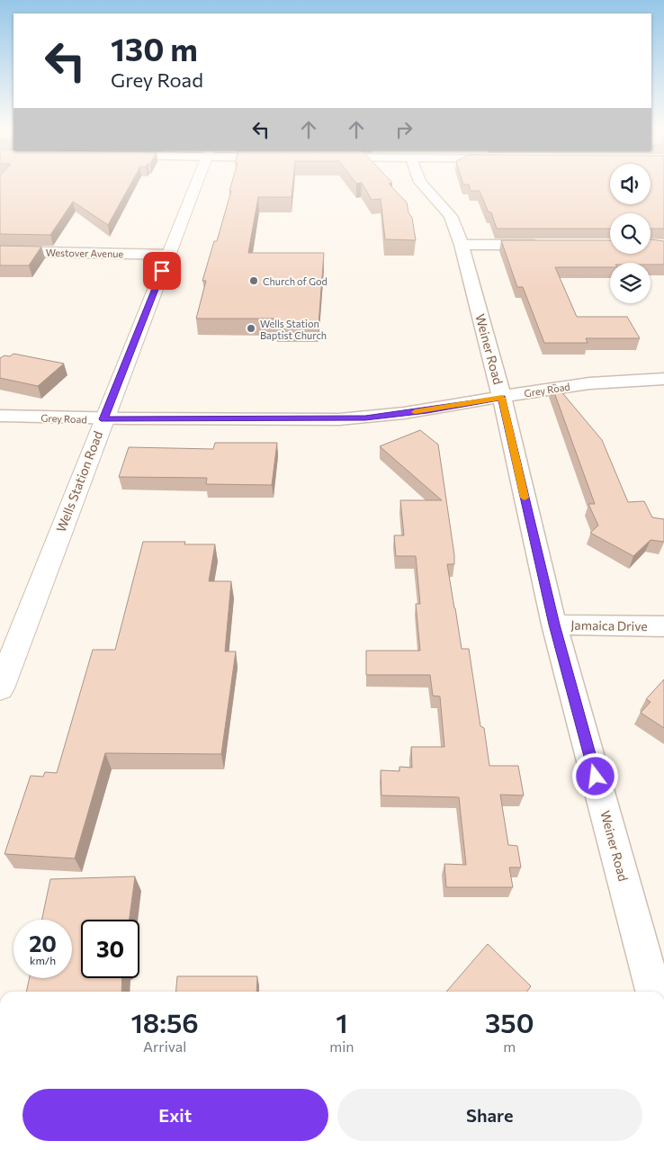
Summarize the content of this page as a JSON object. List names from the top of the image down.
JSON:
{
  "streets": {
    "street": [
      "Westover Avenue",
      "Weiner Road",
      "Grey Road",
      "Wells Station Road",
      "Jamaica Drive"
    ]
  },
  "crossings": [
    ["Westover Avenue", "Wells Station Road"],
    ["Weiner Road", "Grey Road"],
    ["Weiner Road", "Jamaica Drive"],
    ["Grey Road", "Wells Station Road"]
  ],
  "places": ["Church of God", "Wells Station Baptist Church"],
  "page": {
    "turn": ["130 m", "Grey Road"],
    "speed": "20 km/h",
    "limit": "30",
    "eta": [
      "18:56",
      "Arrival",
      "1",
      "min",
      "350",
      "m"
    ],
    "buttons": ["Exit", "Share"]
  }
}
